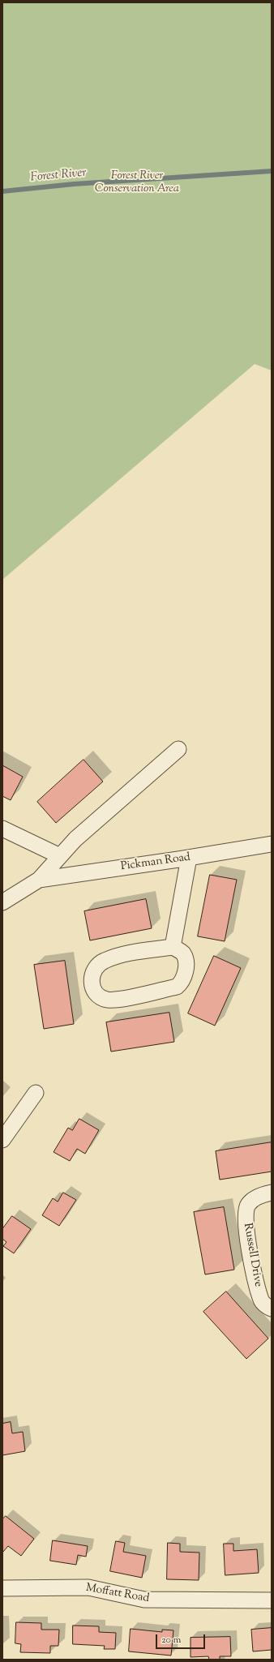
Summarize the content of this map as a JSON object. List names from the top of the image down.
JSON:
{
  "streets": {
    "street": ["Pickman Road", "Russell Drive", "Moffatt Road"]
  },
  "water": ["Forest River"],
  "parks": ["Forest River Conservation Area"],
  "scale_bar": "20 m"
}
